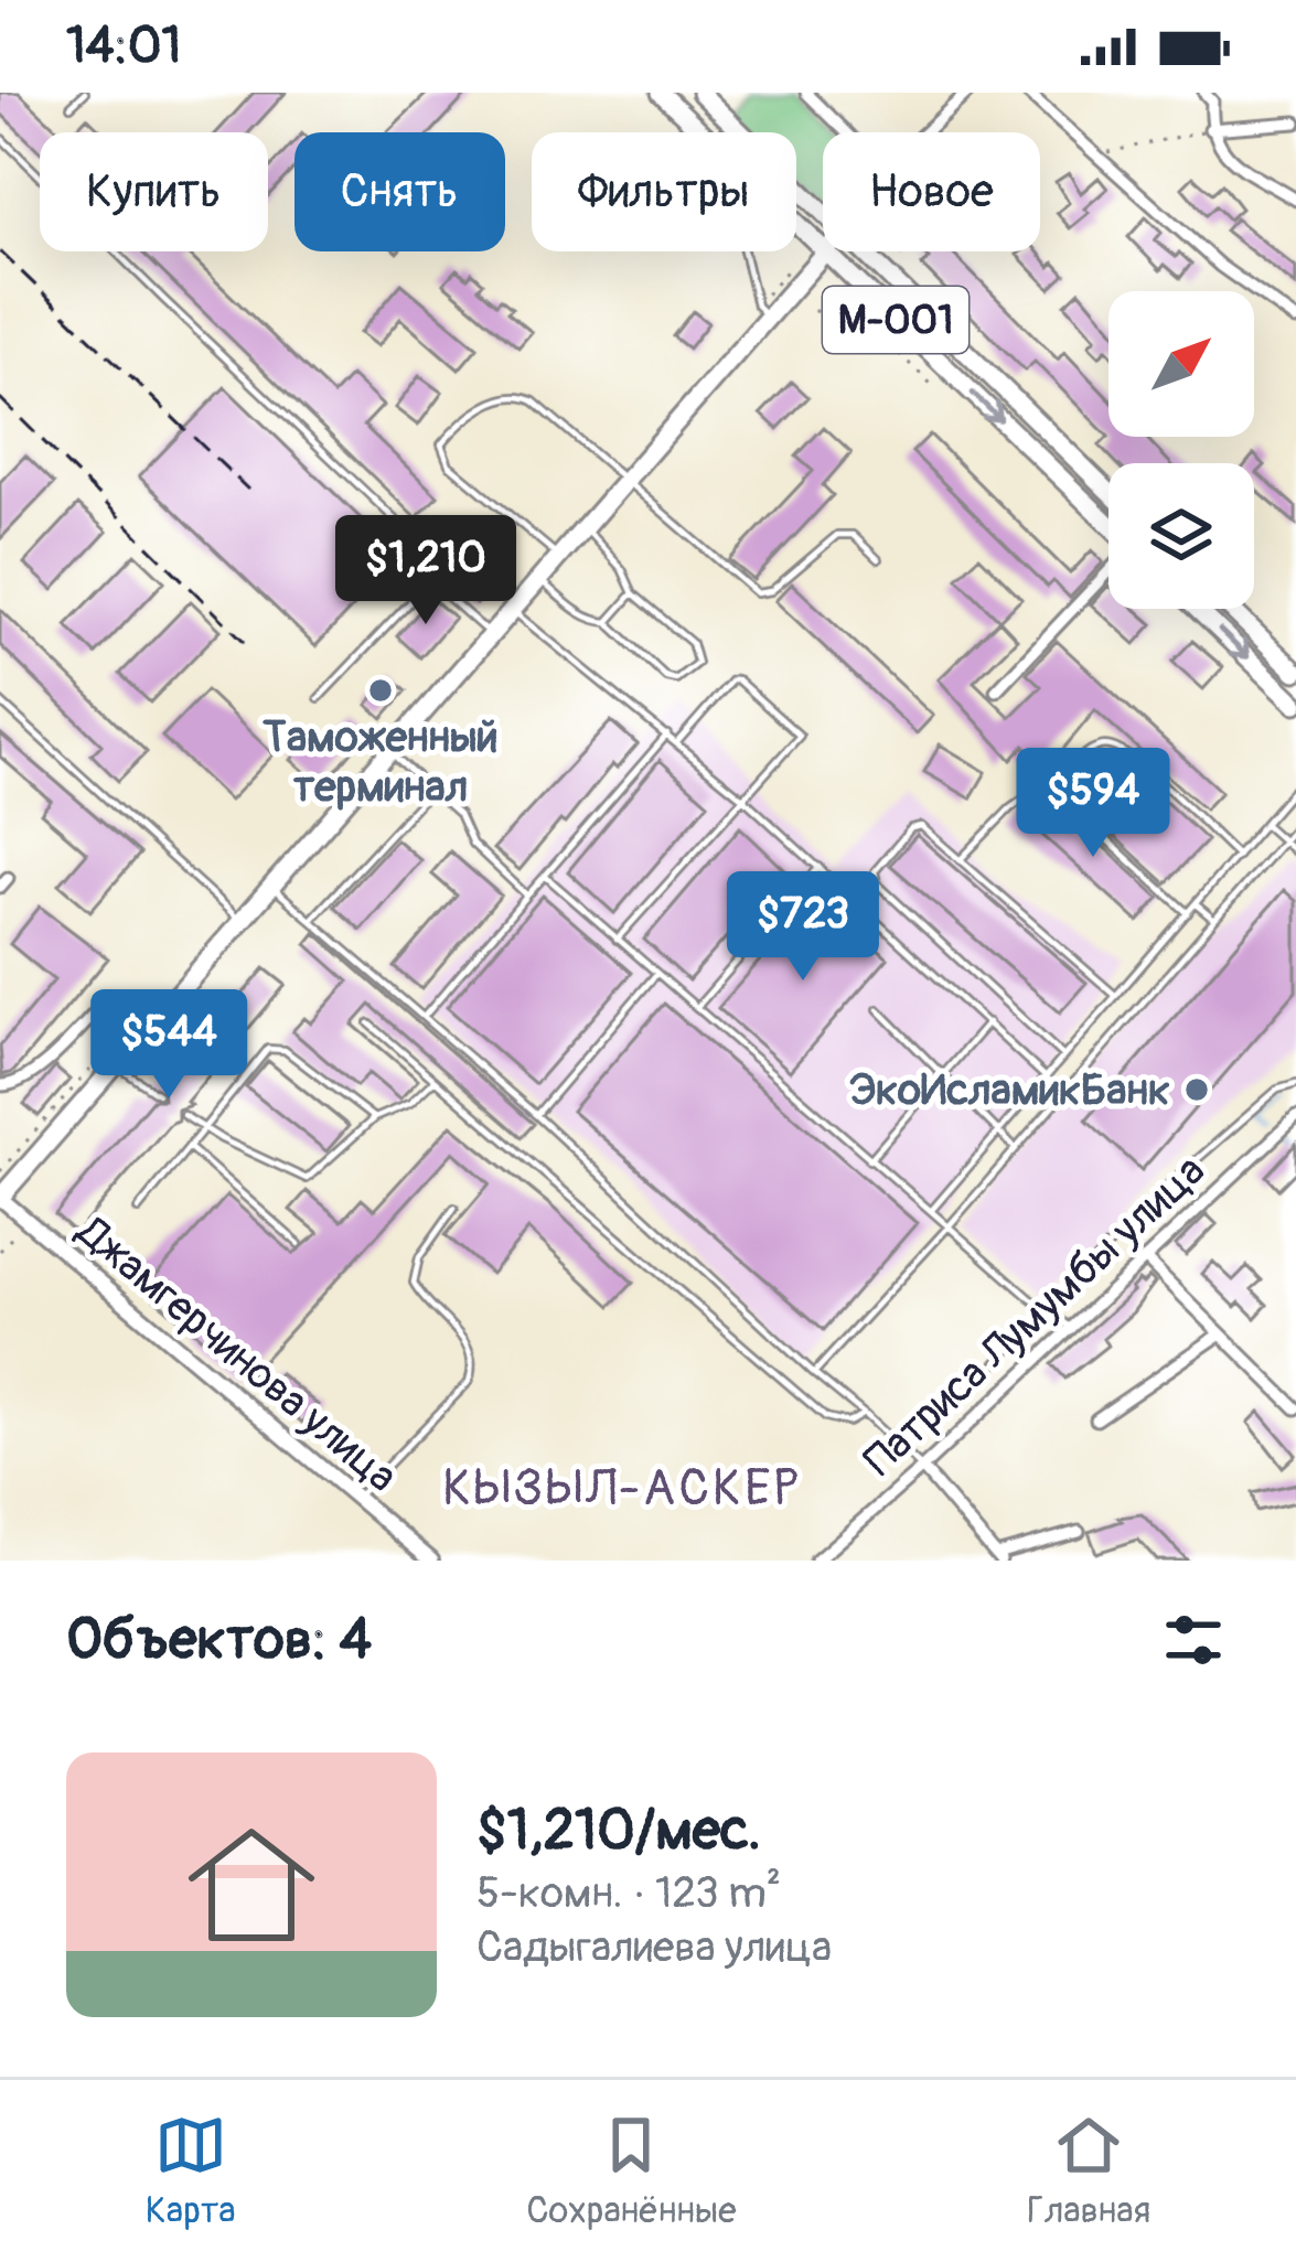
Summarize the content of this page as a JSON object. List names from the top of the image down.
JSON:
{
  "streets": {
    "main road": ["M-001"],
    "street": ["Патриса Лумумбы улица", "Джамгерчинова улица"]
  },
  "districts": ["КЫЗЫЛ-АСКЕР"],
  "places": ["Таможенный терминал", "ЭкоИсламикБанк"],
  "north": "top right",
  "page": {
    "status": "14:01",
    "chip": [
      "Купить",
      "Снять",
      "Фильтры",
      "Новое"
    ],
    "price": [
      "$1,210",
      "$594",
      "$723",
      "$544"
    ],
    "heading": "Объектов: 4",
    "list": [
      {
        "name": "$1,210/мес.",
        "note": "5-комн. · 123 m² · Садыгалиева улица"
      }
    ],
    "tabs": ["Карта", "Сохранённые", "Главная"]
  }
}
